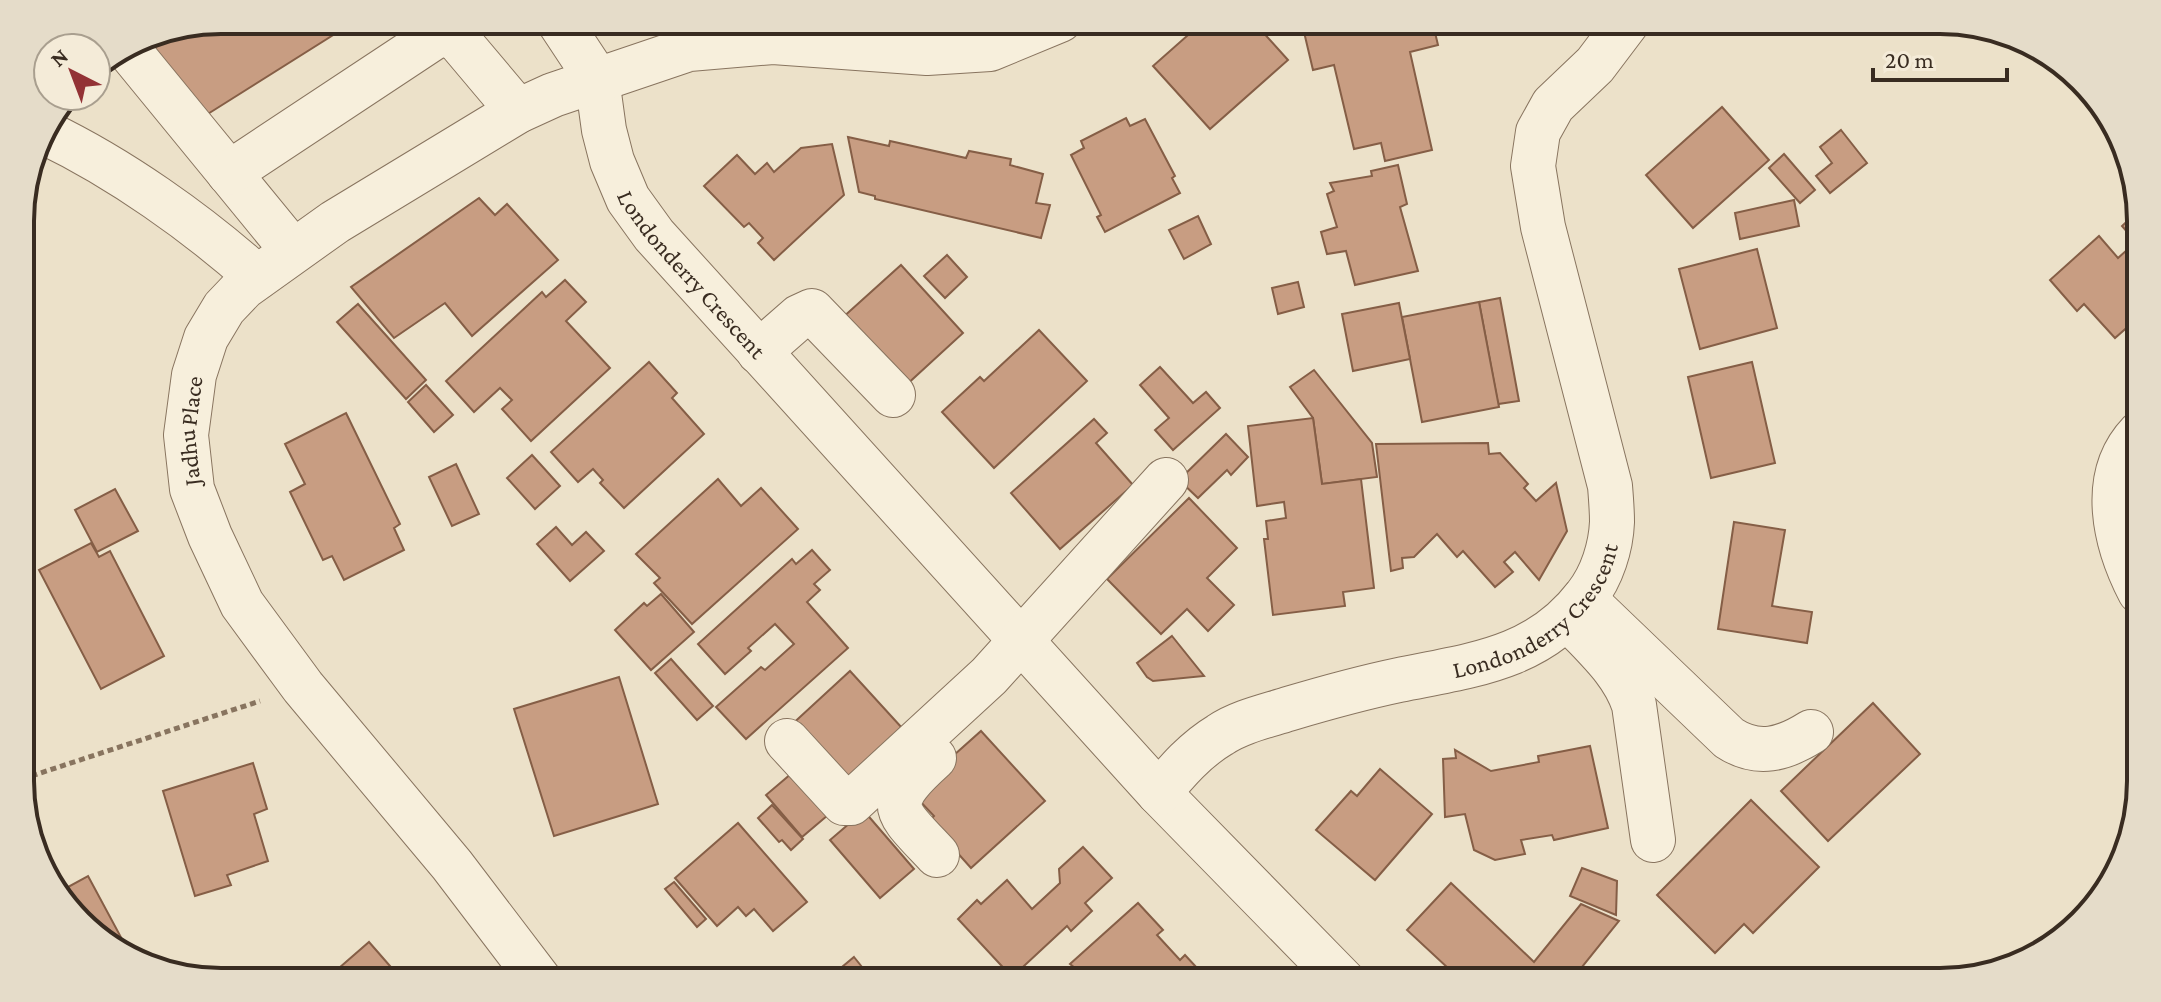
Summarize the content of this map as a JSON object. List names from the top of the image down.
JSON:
{
  "streets": {
    "street": ["Londonderry Crescent", "Jadhu Place"]
  },
  "crossings": [
    ["Londonderry Crescent", "Jadhu Place"]
  ],
  "scale_bar": "20 m",
  "north": "top left"
}
